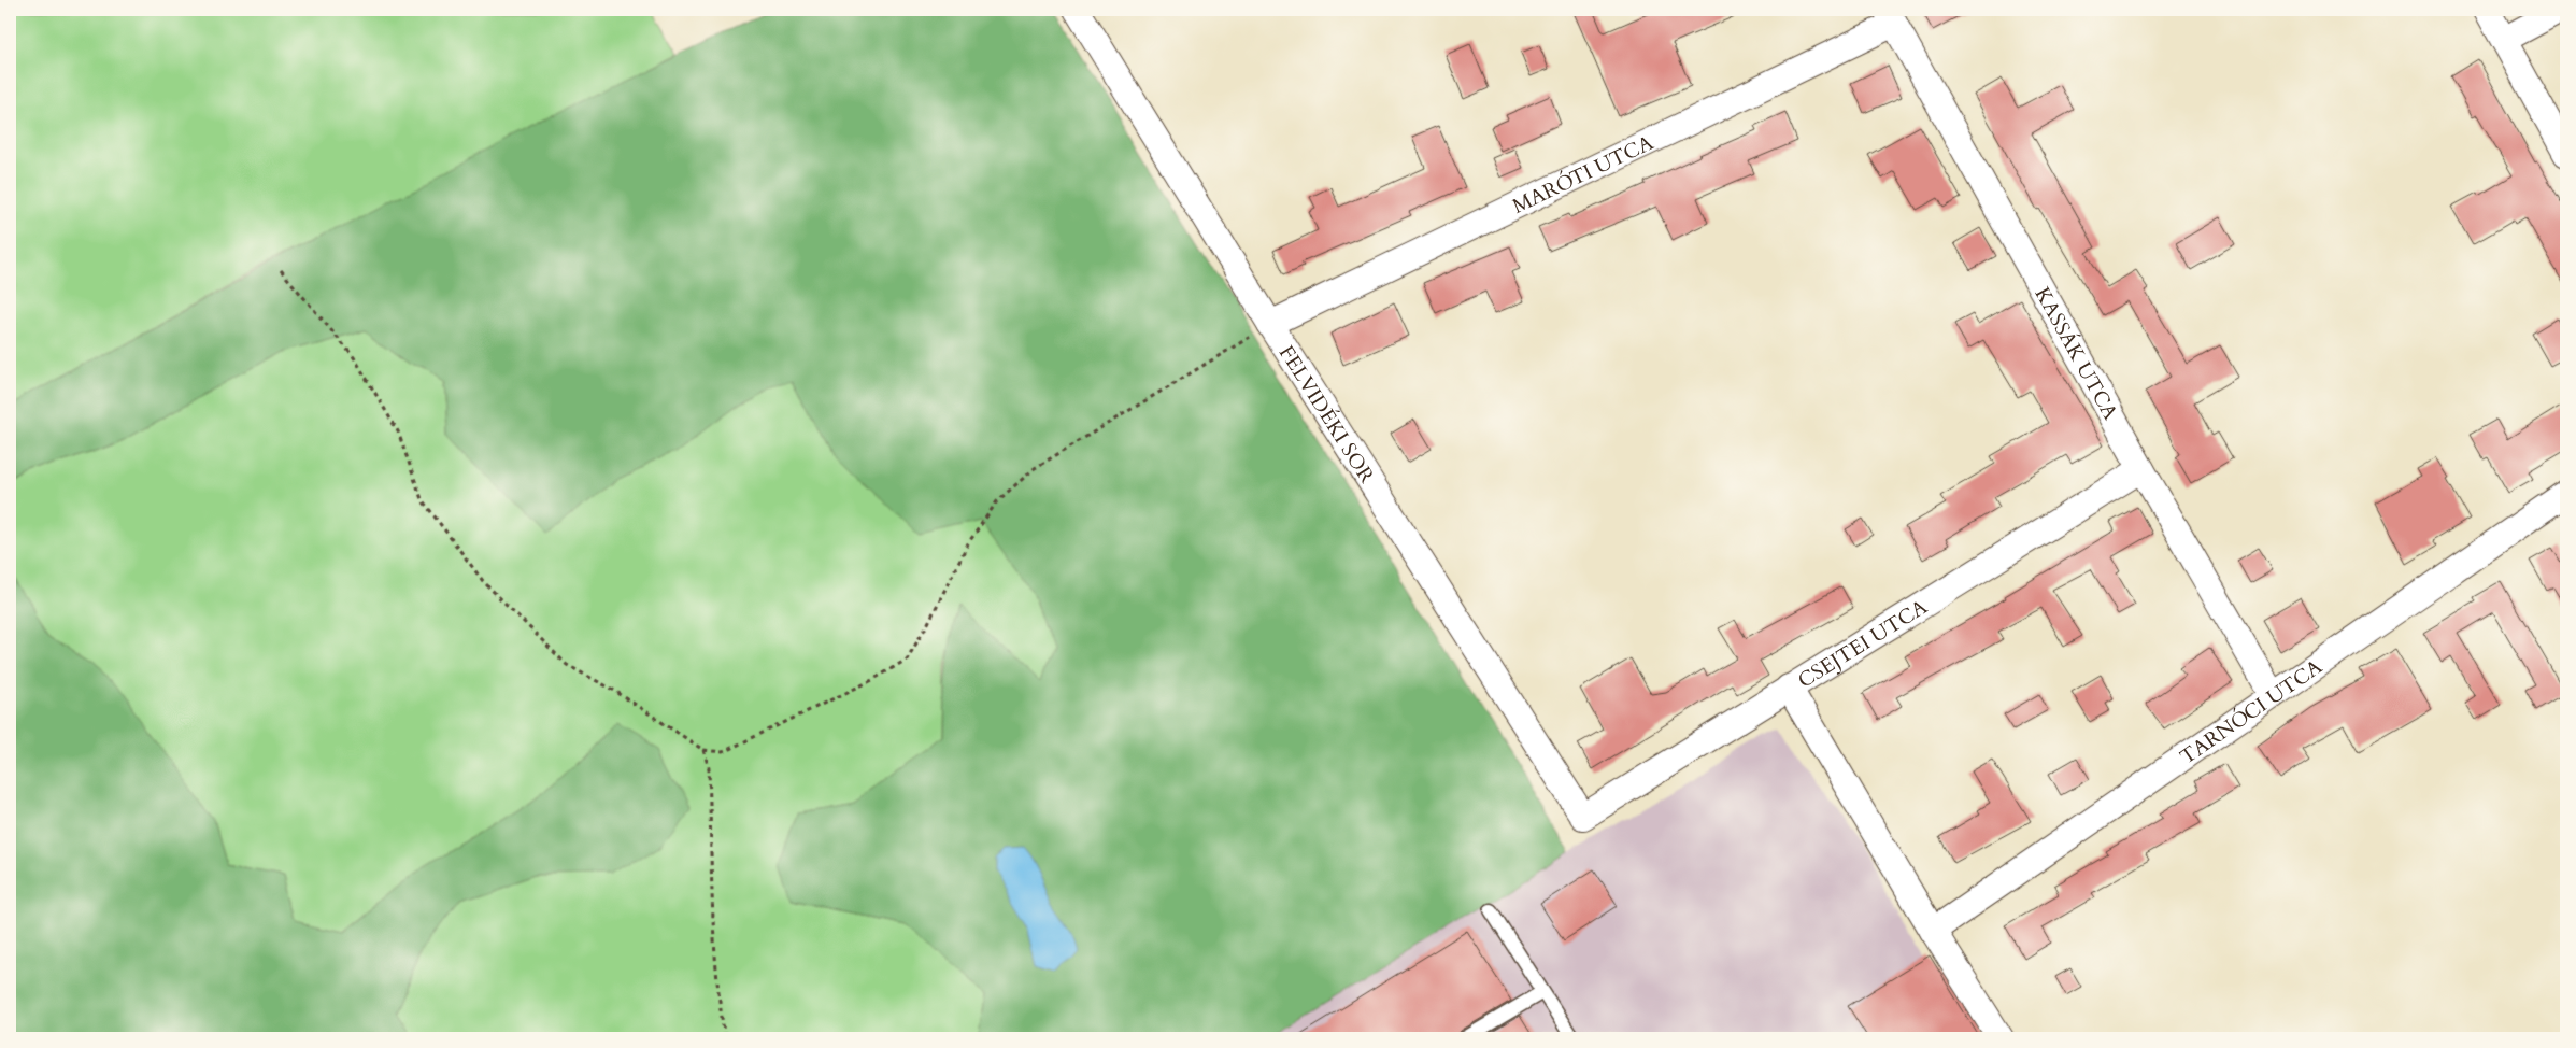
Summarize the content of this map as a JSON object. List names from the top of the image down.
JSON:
{
  "streets": {
    "street": [
      "MARÓTI UTCA",
      "KASSÁK UTCA",
      "FELVIDÉKI SOR",
      "CSEJTEI UTCA",
      "TARNÓCI UTCA"
    ]
  },
  "crossings": [
    ["MARÓTI UTCA", "KASSÁK UTCA"],
    ["MARÓTI UTCA", "FELVIDÉKI SOR"],
    ["KASSÁK UTCA", "CSEJTEI UTCA"],
    ["KASSÁK UTCA", "TARNÓCI UTCA"],
    ["FELVIDÉKI SOR", "CSEJTEI UTCA"]
  ]
}
